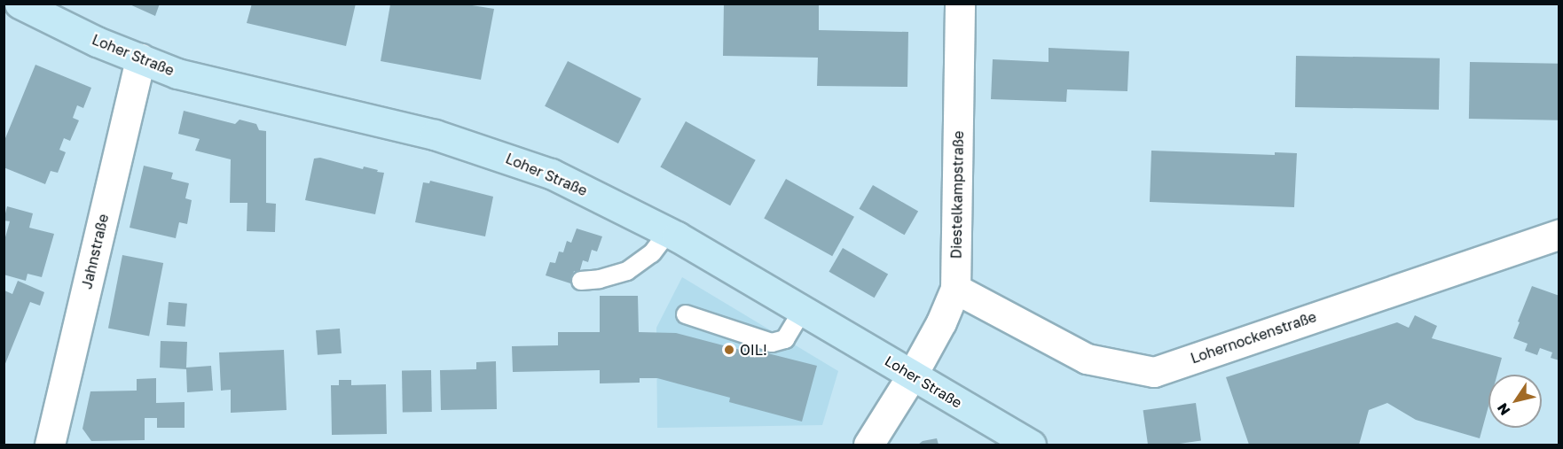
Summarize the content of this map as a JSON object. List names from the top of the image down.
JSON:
{
  "streets": {
    "main road": ["Loher Straße"],
    "street": ["Diestelkampstraße", "Jahnstraße", "Lohernockenstraße"]
  },
  "crossings": [
    ["Loher Straße", "Diestelkampstraße"],
    ["Loher Straße", "Jahnstraße"],
    ["Diestelkampstraße", "Lohernockenstraße"]
  ],
  "places": ["OIL!"],
  "north": "bottom left"
}
